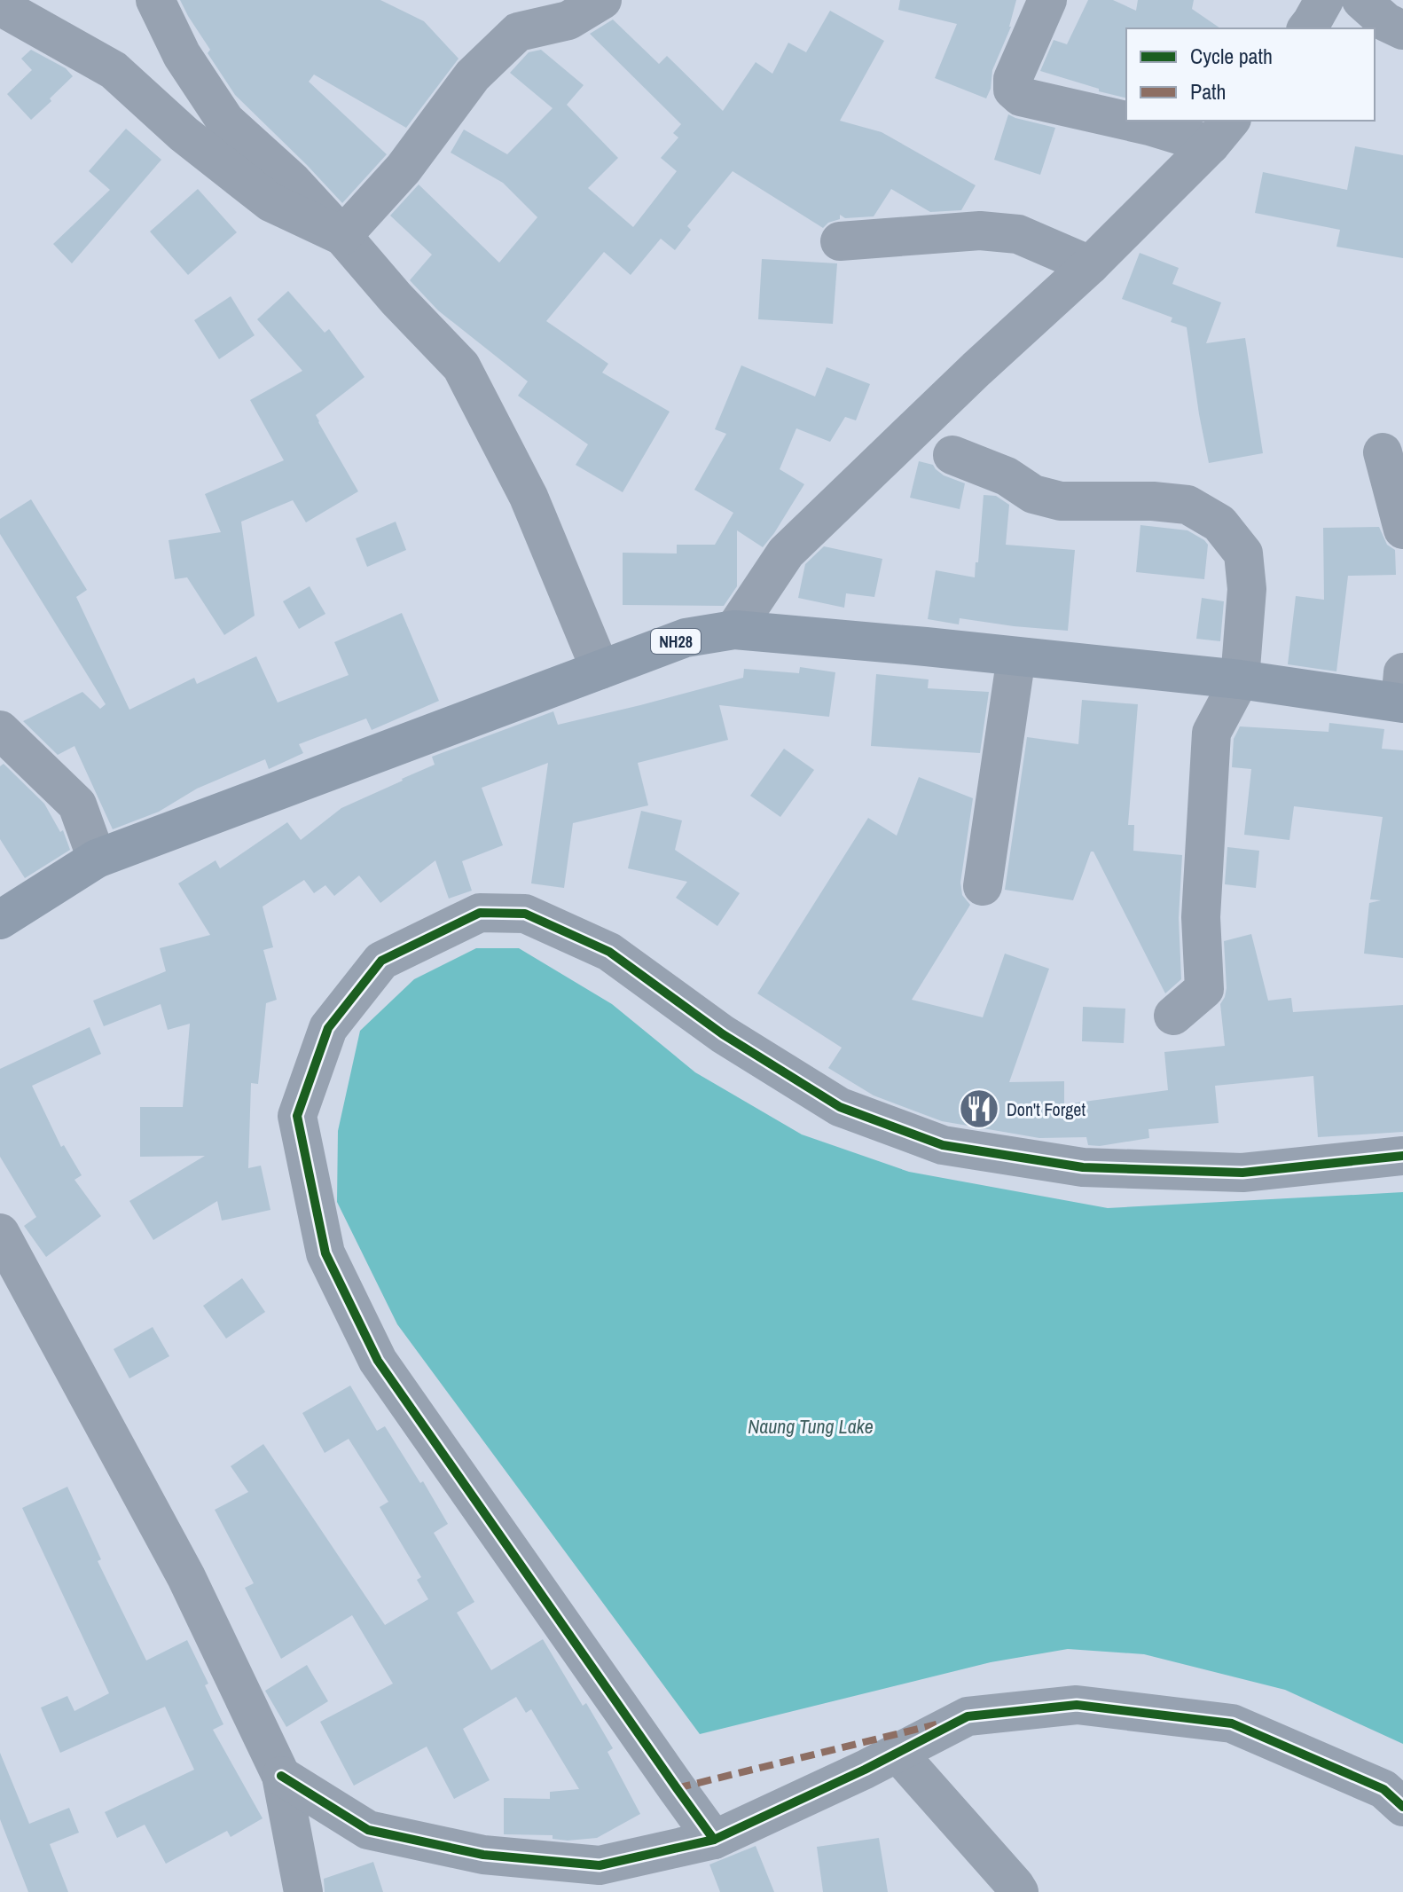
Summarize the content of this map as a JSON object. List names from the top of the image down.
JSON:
{
  "streets": {
    "highway": ["NH28"]
  },
  "water": ["Naung Tung Lake"],
  "places": {
    "restaurant": ["Don't Forget"]
  },
  "legend": ["Cycle path", "Path"]
}
